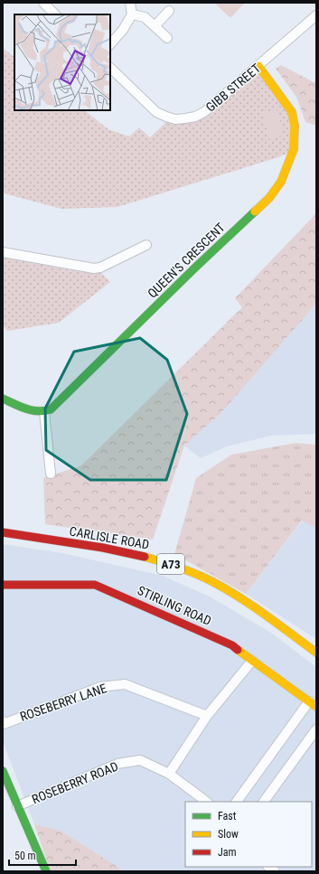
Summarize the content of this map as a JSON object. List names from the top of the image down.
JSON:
{
  "streets": {
    "street": [
      "GIBB STREET",
      "QUEEN'S CRESCENT",
      "CARLISLE ROAD",
      "A73",
      "STIRLING ROAD",
      "ROSEBERRY LANE",
      "ROSEBERRY ROAD"
    ]
  },
  "crossings": [
    ["GIBB STREET", "QUEEN'S CRESCENT"]
  ],
  "legend": ["Fast", "Slow", "Jam"],
  "scale_bar": "50 m"
}
